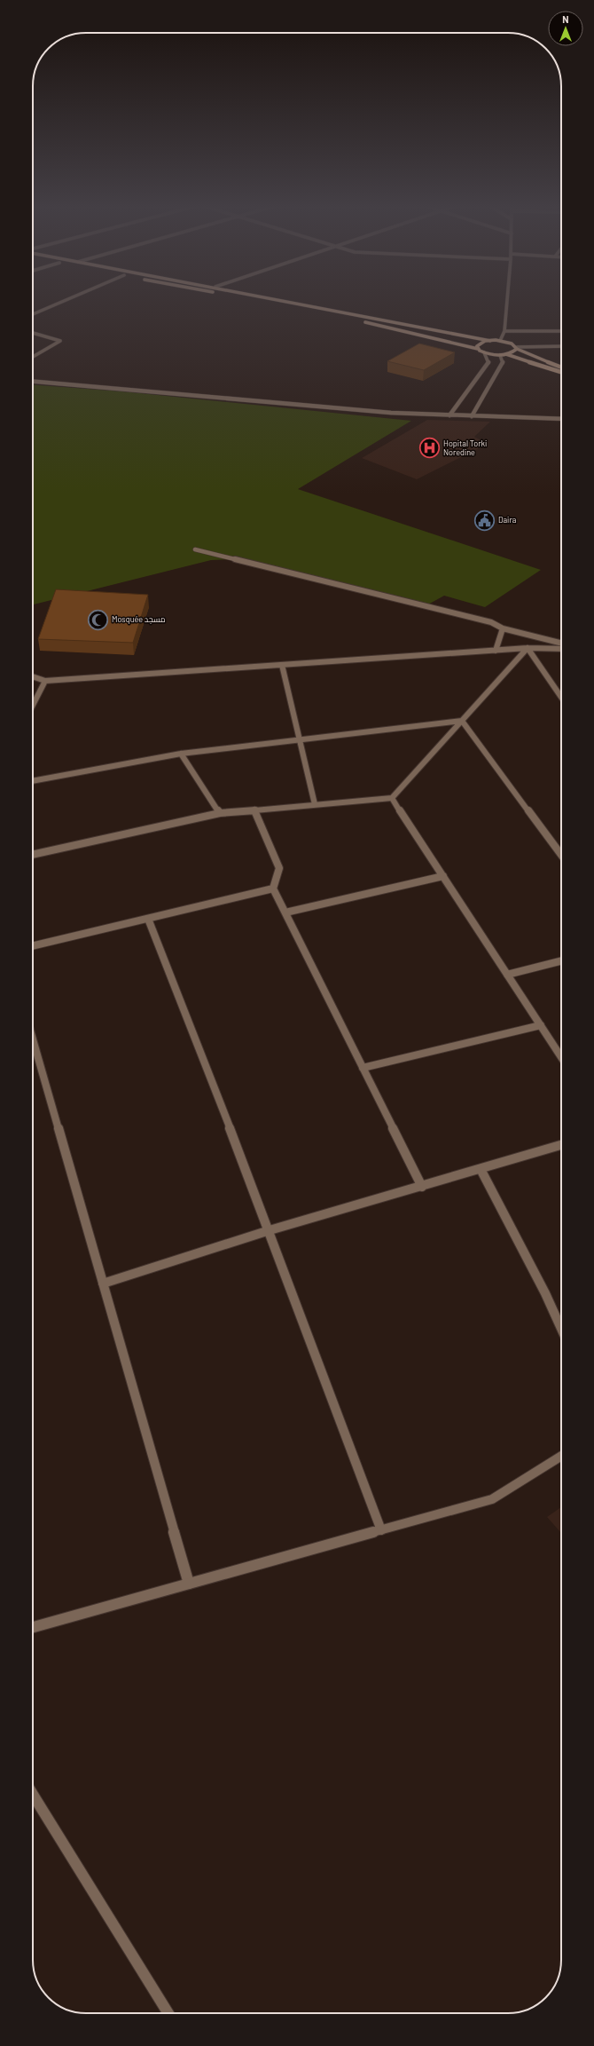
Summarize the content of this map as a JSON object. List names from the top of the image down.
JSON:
{
  "places": {
    "hospital": ["Hopital Torki Noredine"],
    "public building": ["Daira"],
    "mosque": ["Mosquée مسجد"]
  },
  "north": "top"
}
